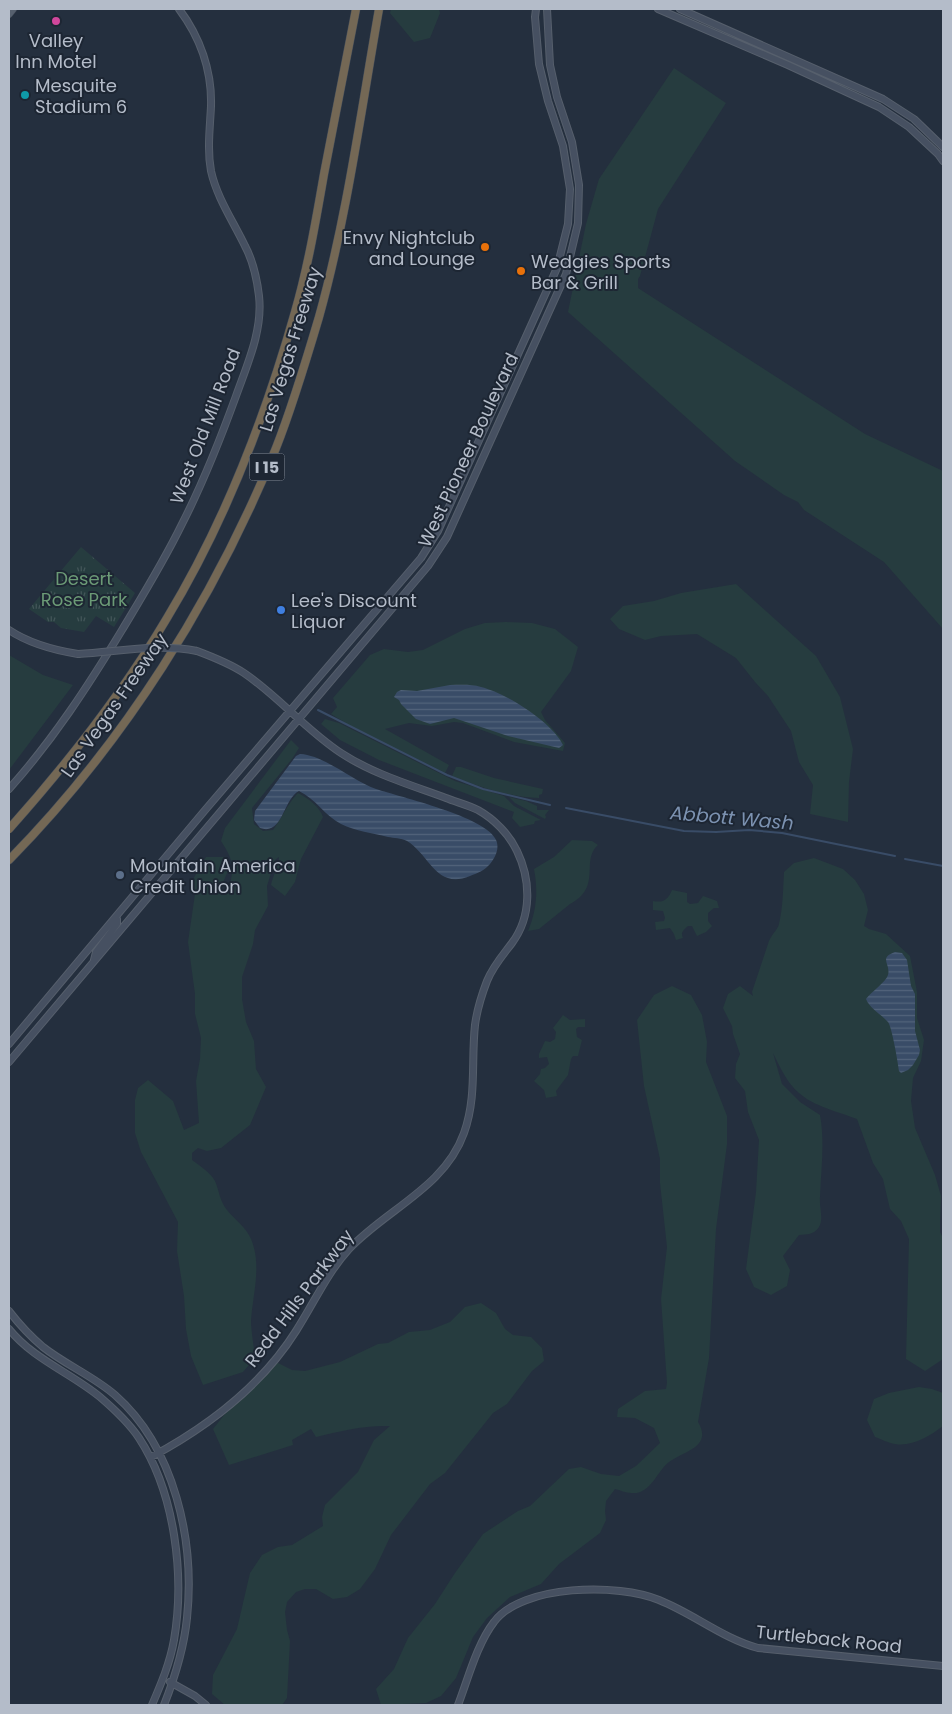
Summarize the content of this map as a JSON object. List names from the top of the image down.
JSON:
{
  "streets": {
    "highway": ["Las Vegas Freeway", "I 15"],
    "main road": [
      "West Old Mill Road",
      "West Pioneer Boulevard",
      "Redd Hills Parkway",
      "Turtleback Road"
    ]
  },
  "crossings": [
    ["West Pioneer Boulevard", "Redd Hills Parkway"]
  ],
  "water": ["Abbott Wash"],
  "parks": ["Desert Rose Park"],
  "places": [
    "Valley Inn Motel",
    "Mesquite Stadium 6",
    "Envy Nightclub and Lounge",
    "Wedgies Sports Bar & Grill",
    "Lee's Discount Liquor",
    "Mountain America Credit Union"
  ]
}
